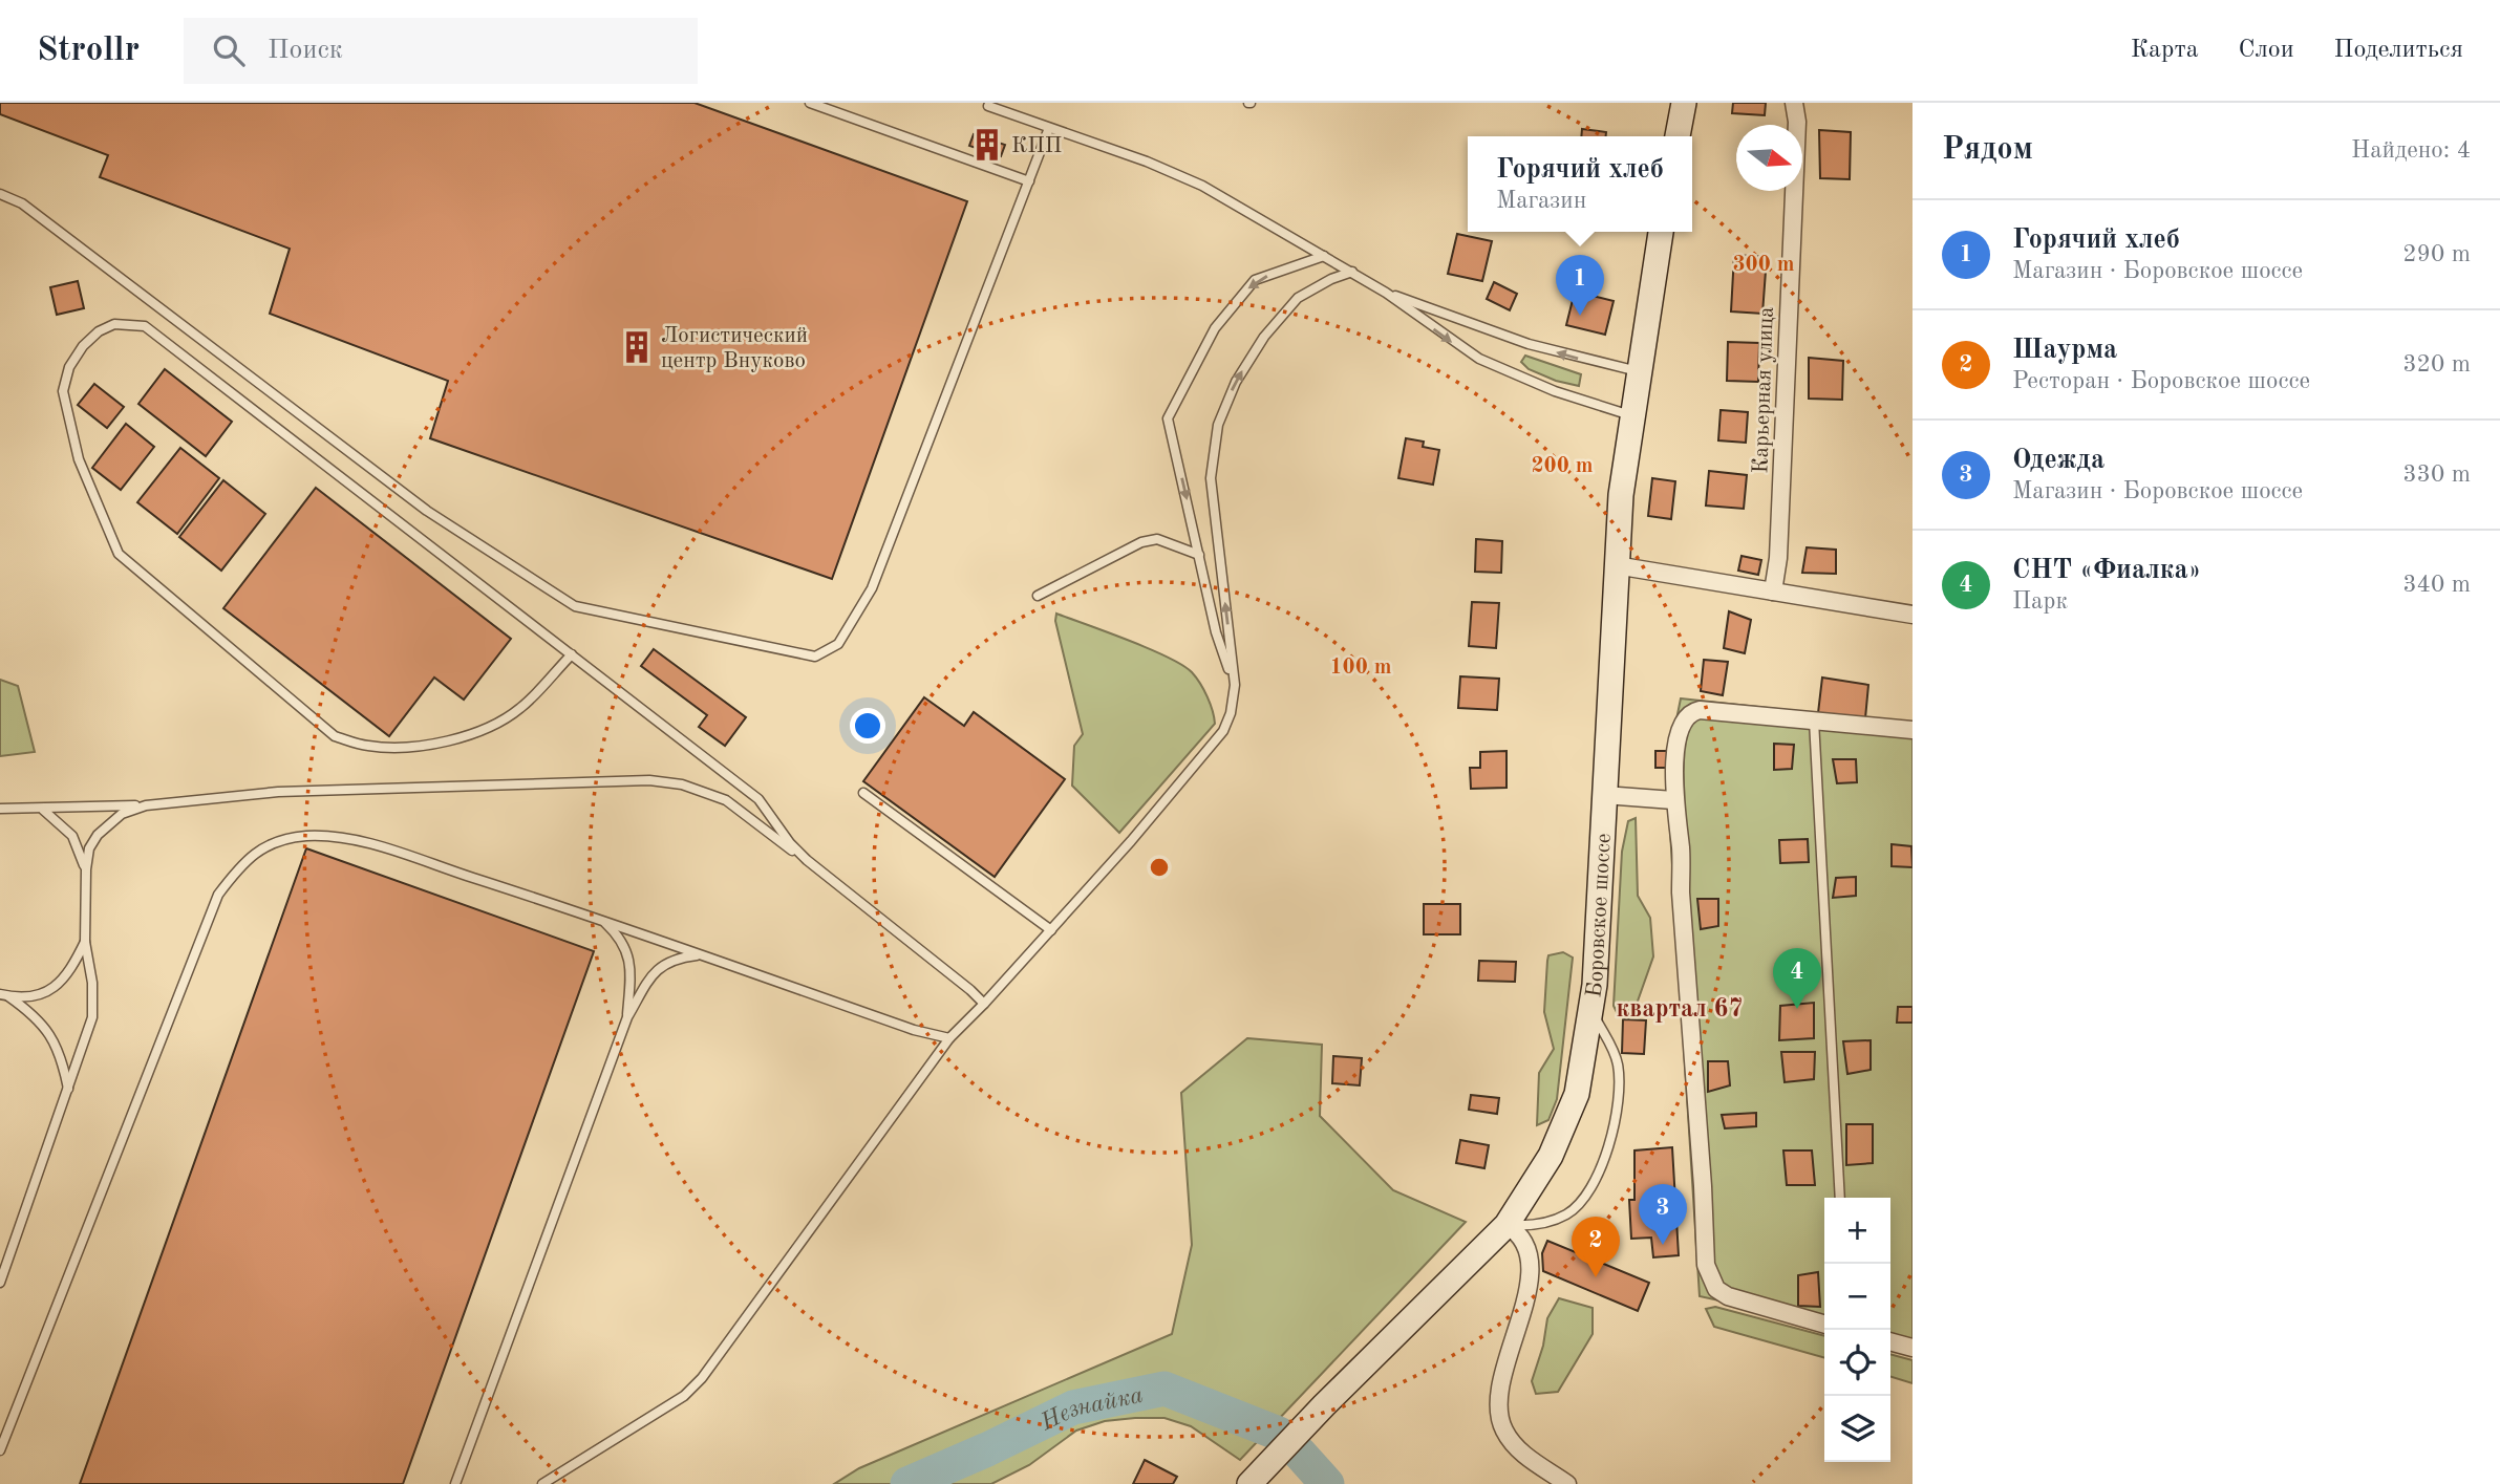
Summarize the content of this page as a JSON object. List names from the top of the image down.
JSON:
{
  "streets": {
    "main road": ["Боровское шоссе"],
    "street": ["Карьерная улица"]
  },
  "districts": ["квартал 67"],
  "water": ["Незнайка"],
  "places": {
    "building": ["КПП", "Логистический центр Внуково"]
  },
  "north": "right",
  "page": {
    "header": "Strollr",
    "search": "Поиск",
    "nav": ["Карта", "Слои", "Поделиться"],
    "heading": ["Рядом", "Найдено: 4"],
    "popup": ["Горячий хлеб", "Магазин"],
    "list": [
      {
        "mark": "1",
        "name": "Горячий хлеб",
        "note": "Магазин · Боровское шоссе",
        "value": "290 m"
      },
      {
        "mark": "2",
        "name": "Шаурма",
        "note": "Ресторан · Боровское шоссе",
        "value": "320 m"
      },
      {
        "mark": "3",
        "name": "Одежда",
        "note": "Магазин · Боровское шоссе",
        "value": "330 m"
      },
      {
        "mark": "4",
        "name": "СНТ «Фиалка»",
        "note": "Парк",
        "value": "340 m"
      }
    ],
    "pins": [
      "1",
      "4",
      "3",
      "2"
    ],
    "map_buttons": ["+", "−"]
  },
  "rings": ["300 m", "200 m", "100 m"]
}
